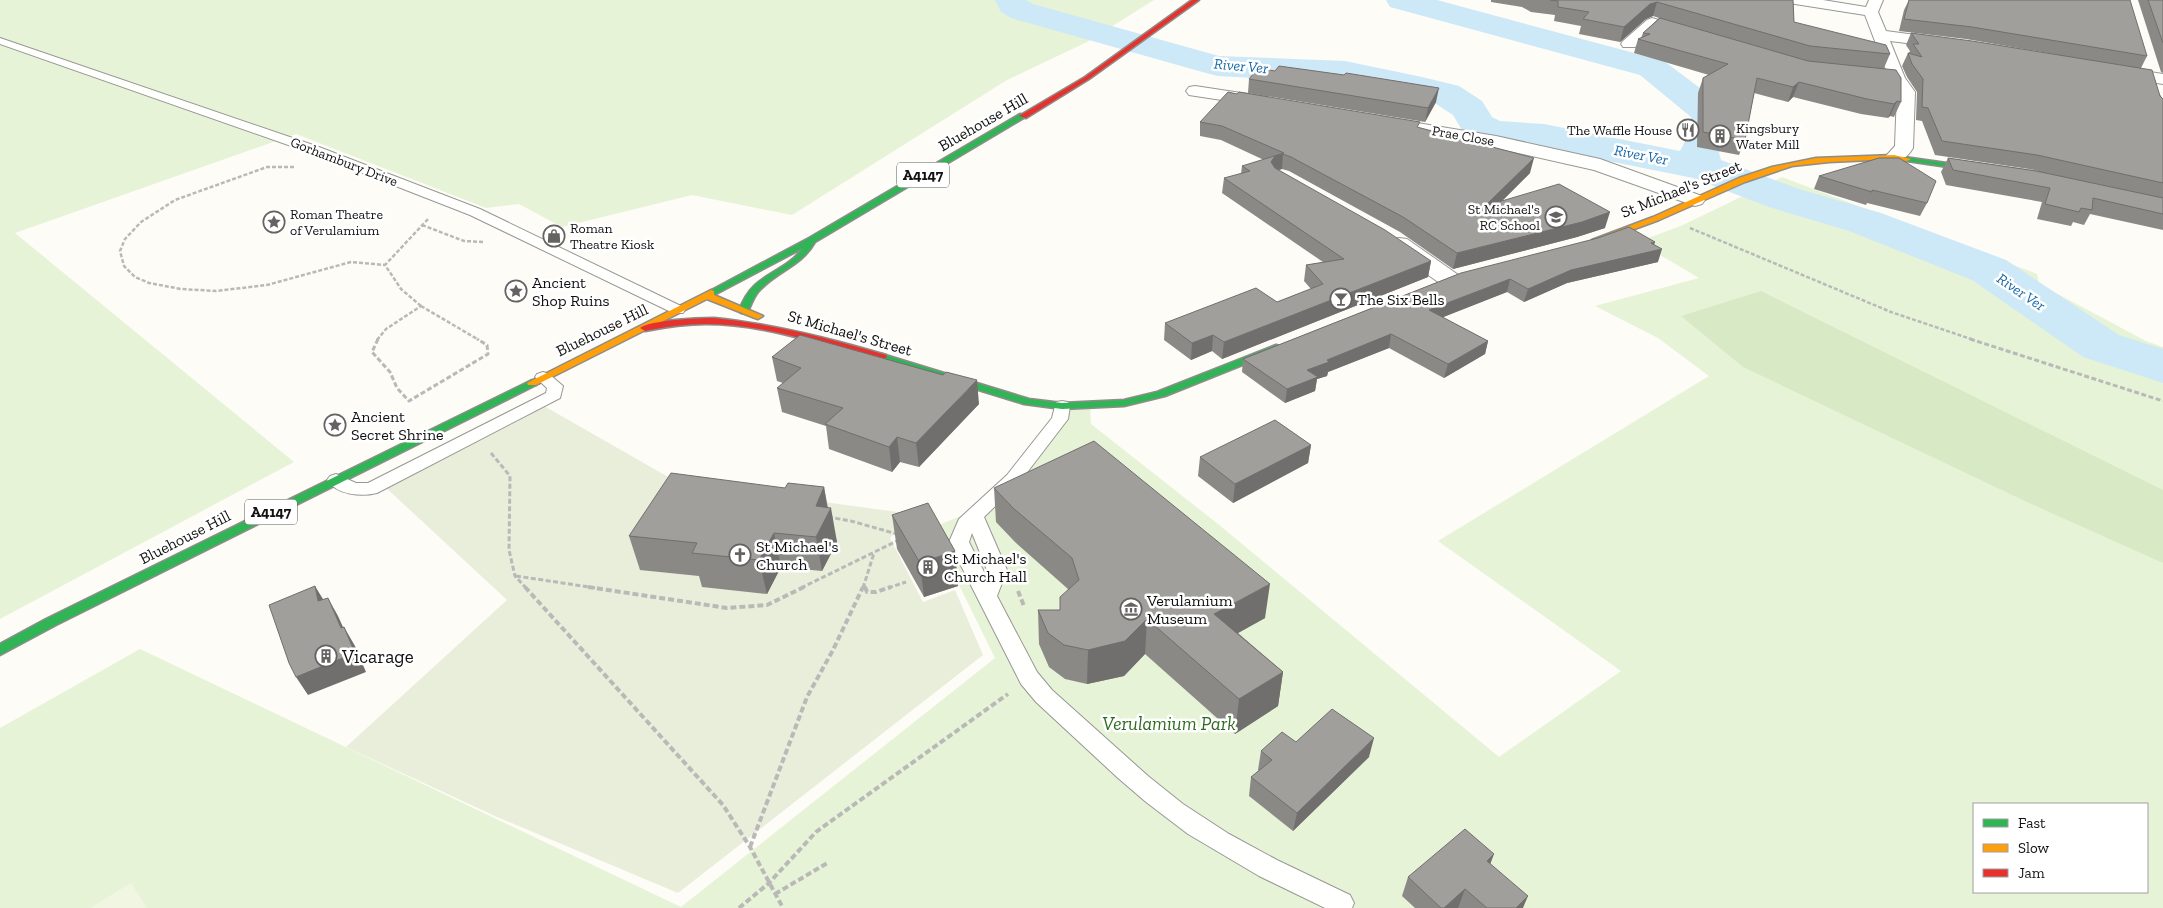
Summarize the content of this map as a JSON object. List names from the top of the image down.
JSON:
{
  "streets": {
    "main road": ["Bluehouse Hill", "A4147", "St Michael's Street"],
    "street": ["Prae Close"],
    "lane": ["Gorhambury Drive"]
  },
  "crossings": [
    ["Bluehouse Hill", "Gorhambury Drive"],
    ["Prae Close", "St Michael's Street"]
  ],
  "water": ["River Ver"],
  "parks": ["Verulamium Park"],
  "places": {
    "restaurant": ["The Waffle House"],
    "building": ["Kingsbury Water Mill", "St Michael's Church Hall", "Vicarage"],
    "school or university": ["St Michael's RC School"],
    "place": ["Roman Theatre of Verulamium", "Ancient Shop Ruins", "Ancient Secret Shrine"],
    "shop": ["Roman Theatre Kiosk"],
    "bar": ["The Six Bells"],
    "church": ["St Michael's Church"],
    "museum": ["Verulamium Museum"]
  },
  "legend": ["Fast", "Slow", "Jam"]
}
